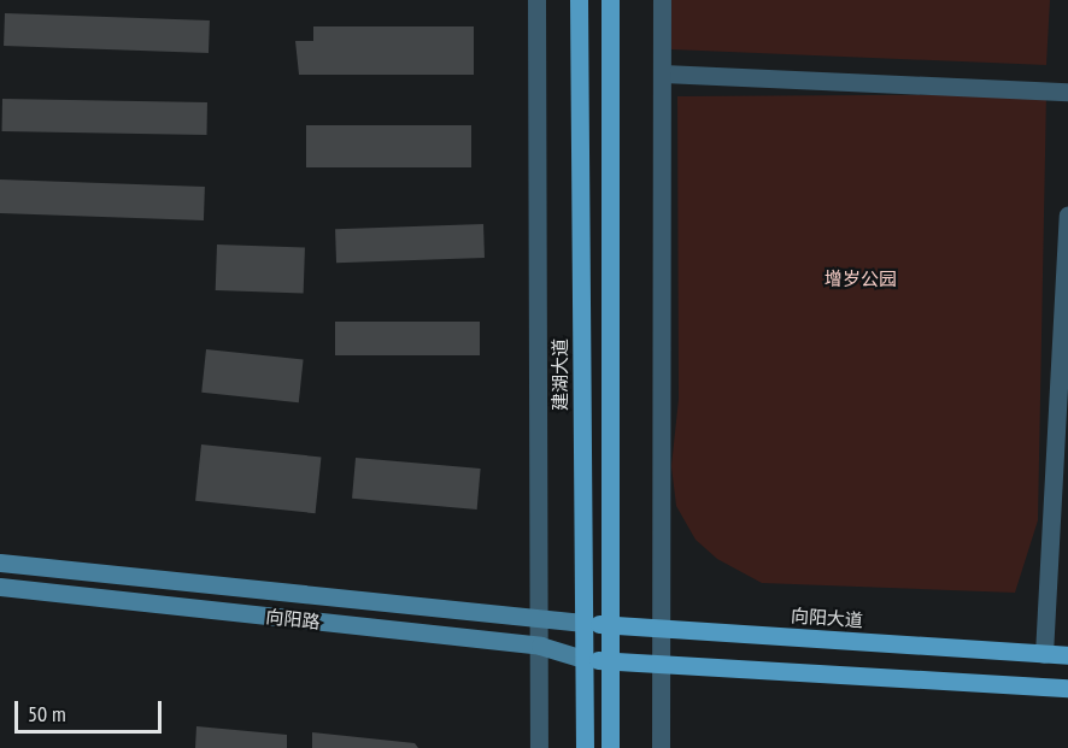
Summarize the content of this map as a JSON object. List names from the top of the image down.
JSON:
{
  "streets": {
    "main road": ["建湖大道", "向阳大道"],
    "street": ["向阳路"]
  },
  "crossings": [
    ["建湖大道", "向阳大道"],
    ["建湖大道", "向阳路"],
    ["向阳大道", "向阳路"]
  ],
  "parks": ["增岁公园"],
  "scale_bar": "50 m"
}
